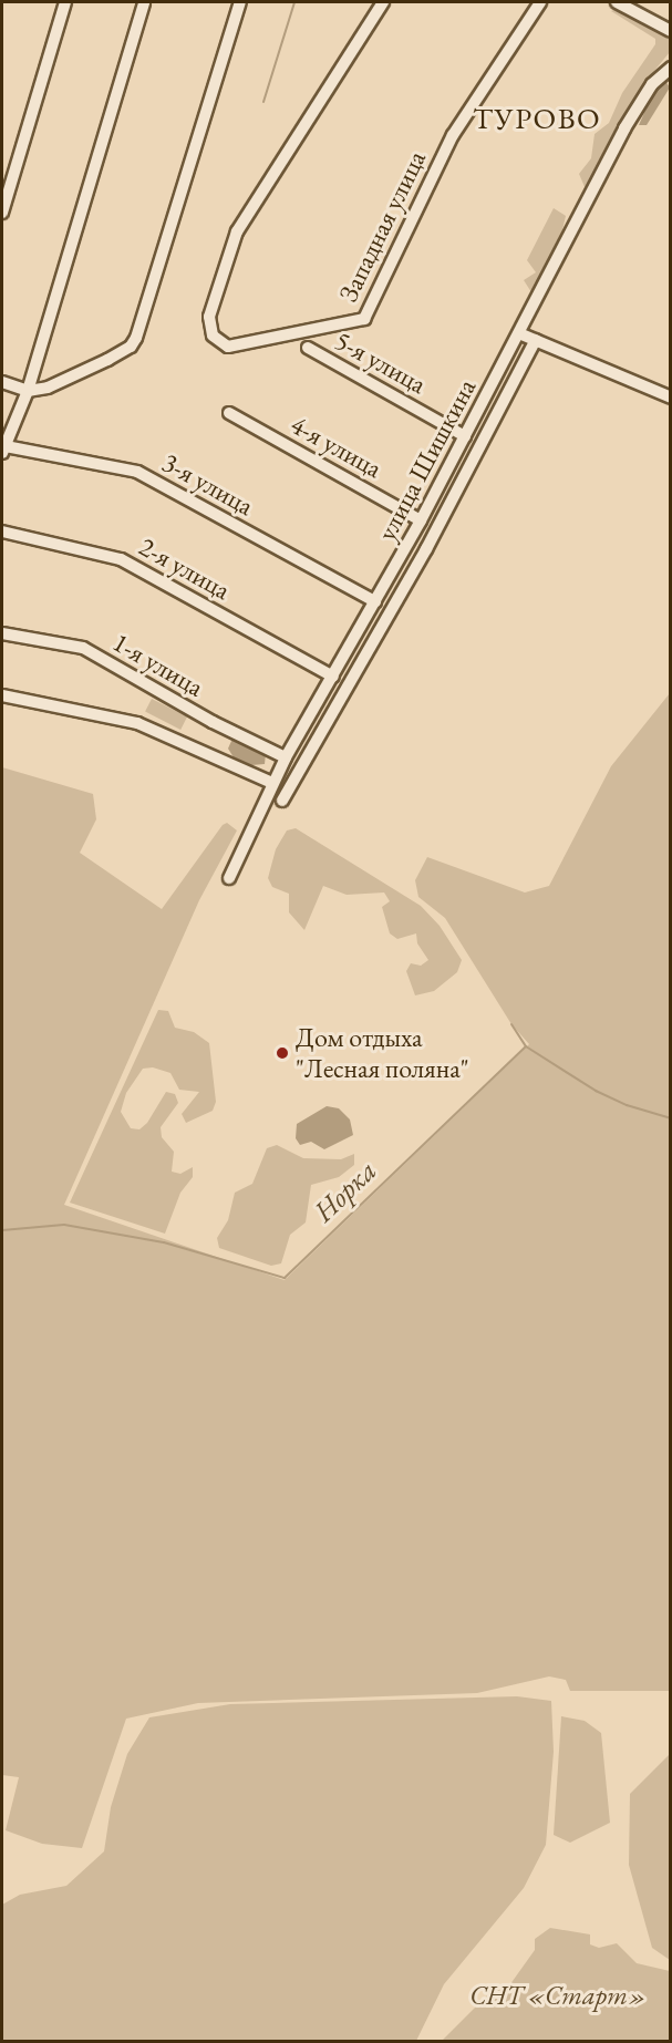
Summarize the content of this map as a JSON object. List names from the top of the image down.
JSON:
{
  "streets": {
    "street": [
      "Западная улица",
      "5-я улица",
      "4-я улица",
      "улица Шишкина",
      "3-я улица",
      "2-я улица",
      "1-я улица"
    ]
  },
  "crossings": [
    ["5-я улица", "улица Шишкина"],
    ["4-я улица", "улица Шишкина"],
    ["улица Шишкина", "3-я улица"],
    ["улица Шишкина", "2-я улица"],
    ["улица Шишкина", "1-я улица"]
  ],
  "districts": ["ТУРОВО"],
  "water": ["Норка"],
  "parks": ["СНТ «Старт»"],
  "places": ["Дом отдыха \"Лесная поляна\""]
}
